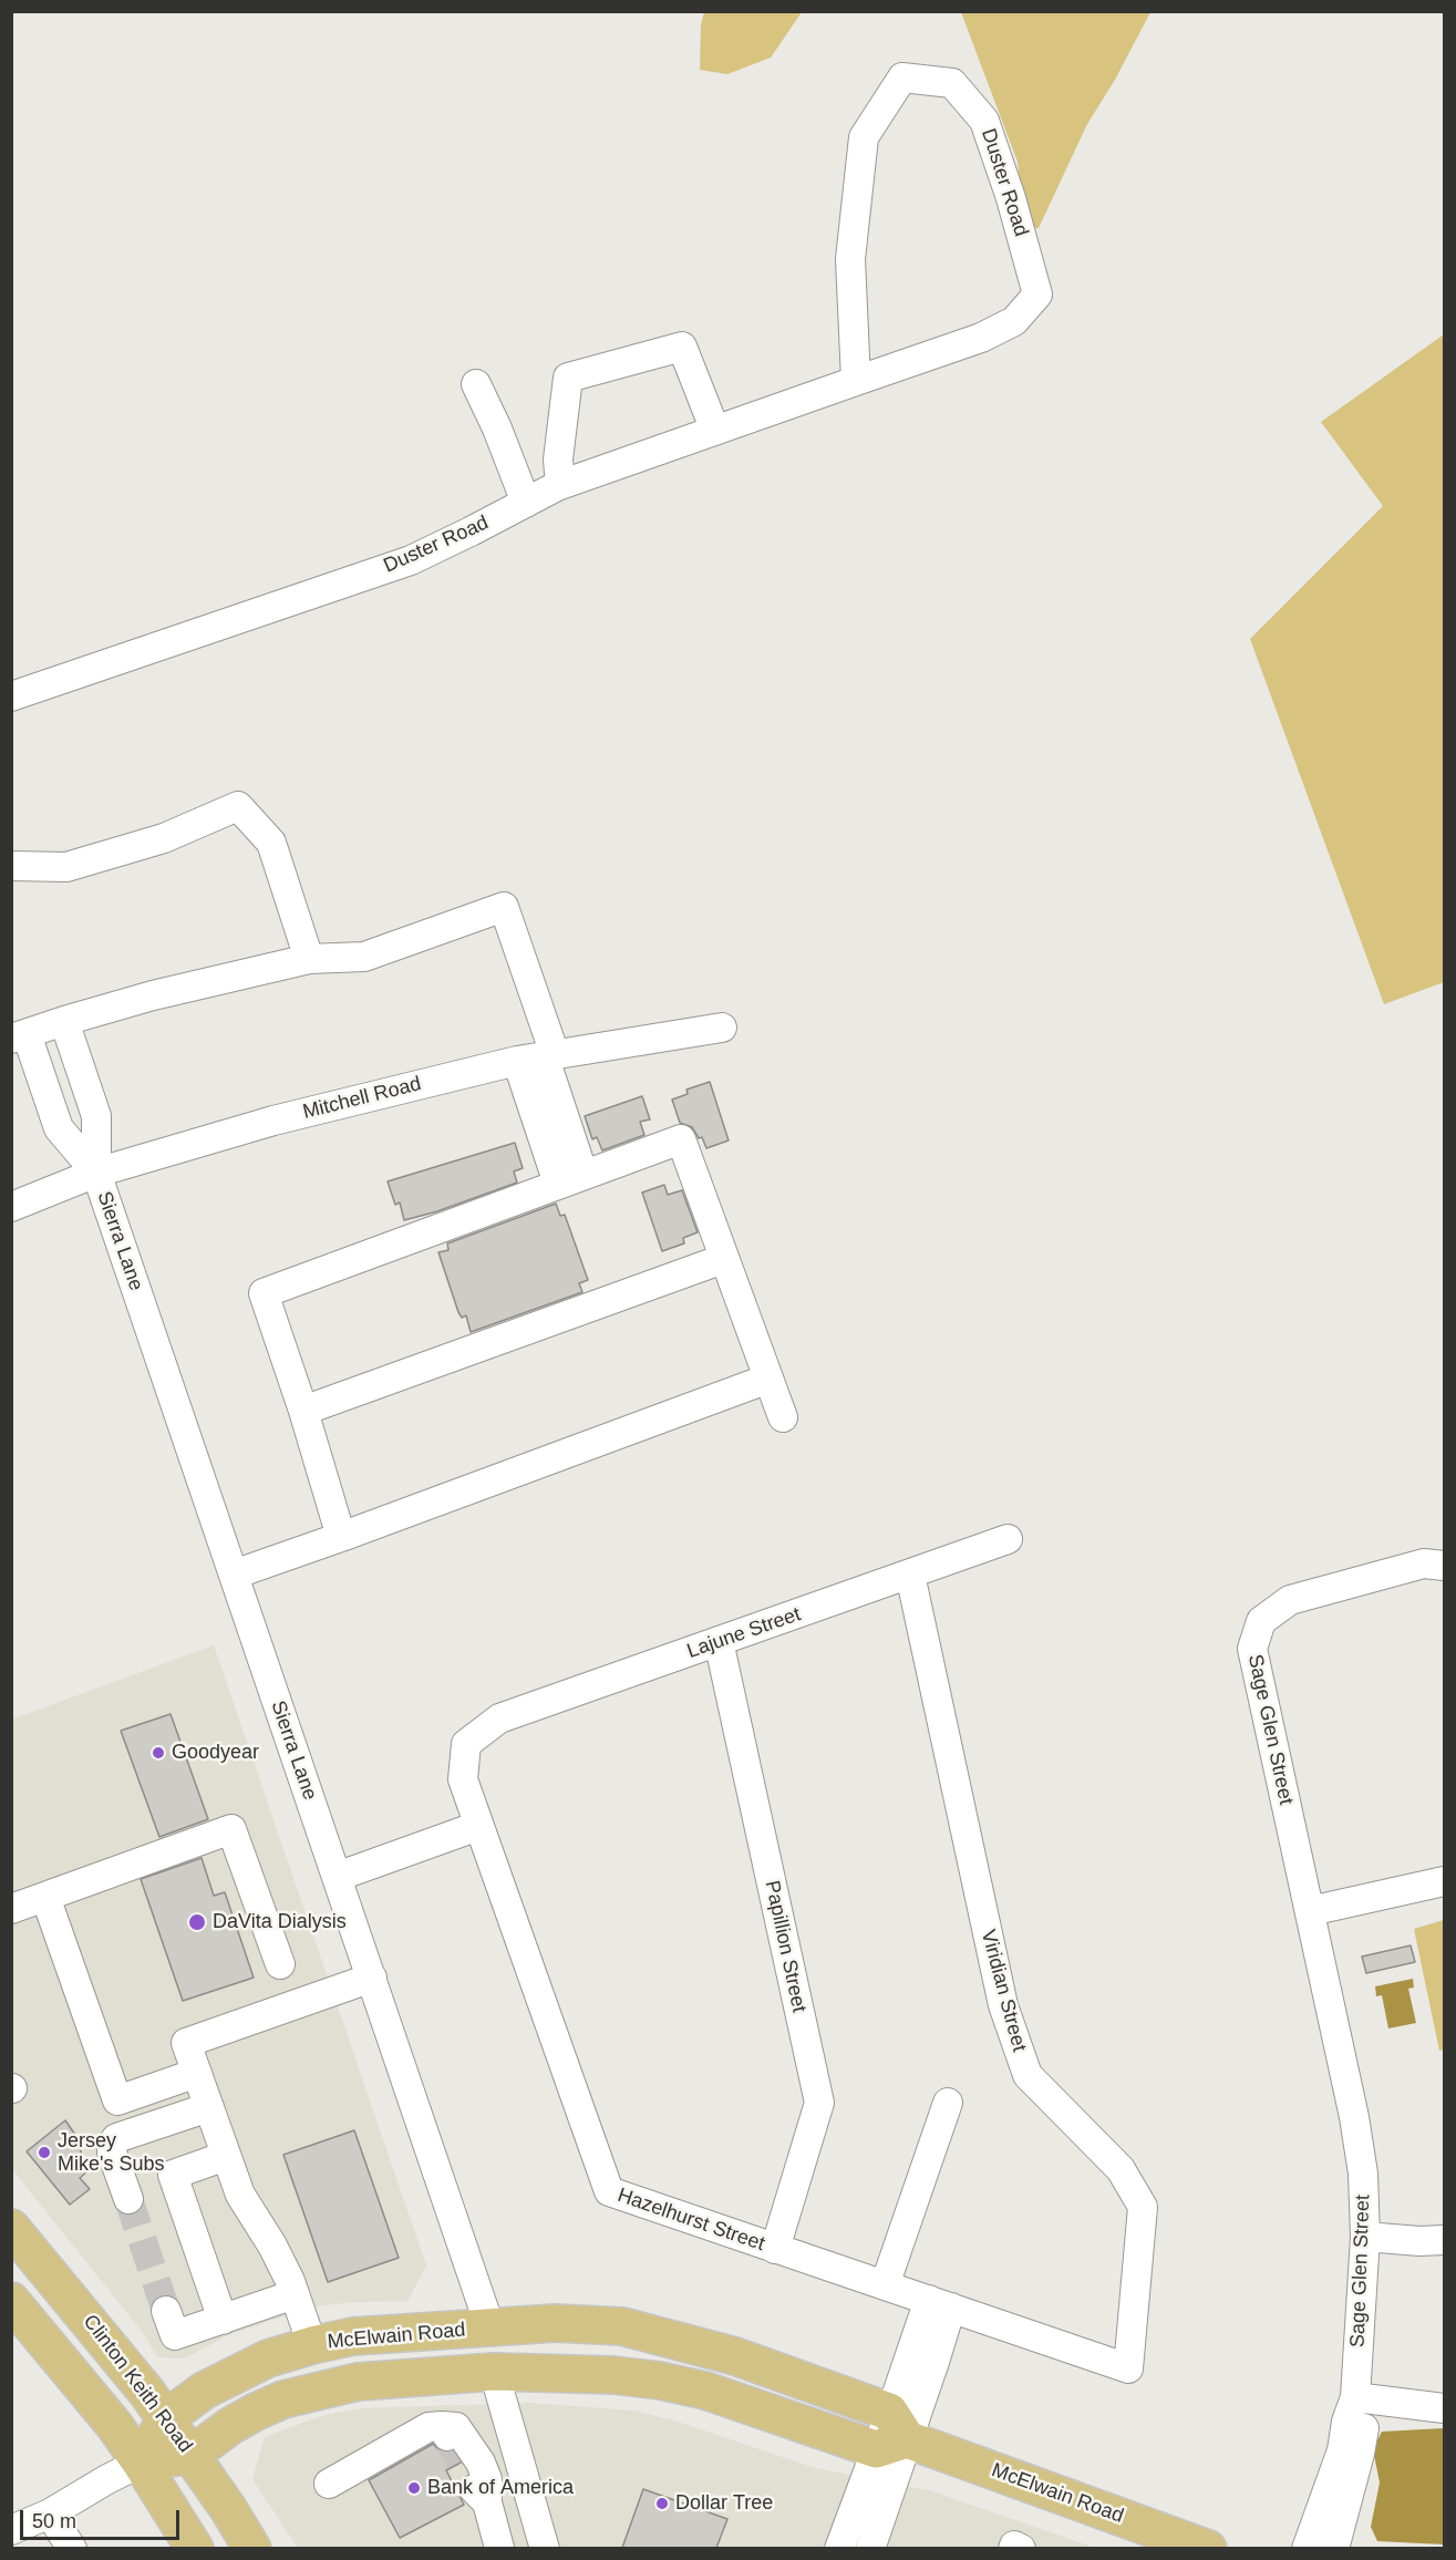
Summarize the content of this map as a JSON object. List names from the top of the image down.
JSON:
{
  "streets": {
    "main road": ["McElwain Road", "Clinton Keith Road"],
    "street": [
      "Duster Road",
      "Mitchell Road",
      "Sierra Lane",
      "Lajune Street",
      "Sage Glen Street",
      "Papillion Street",
      "Viridian Street",
      "Hazelhurst Street"
    ]
  },
  "crossings": [
    ["Mitchell Road", "Sierra Lane"],
    ["Sierra Lane", "McElwain Road"],
    ["Lajune Street", "Papillion Street"],
    ["Lajune Street", "Viridian Street"],
    ["Lajune Street", "Hazelhurst Street"],
    ["Papillion Street", "Hazelhurst Street"],
    ["Viridian Street", "Hazelhurst Street"],
    ["McElwain Road", "Clinton Keith Road"]
  ],
  "places": [
    "Goodyear",
    "DaVita Dialysis",
    "Jersey Mike's Subs",
    "Bank of America",
    "Dollar Tree"
  ],
  "scale_bar": "50 m"
}
